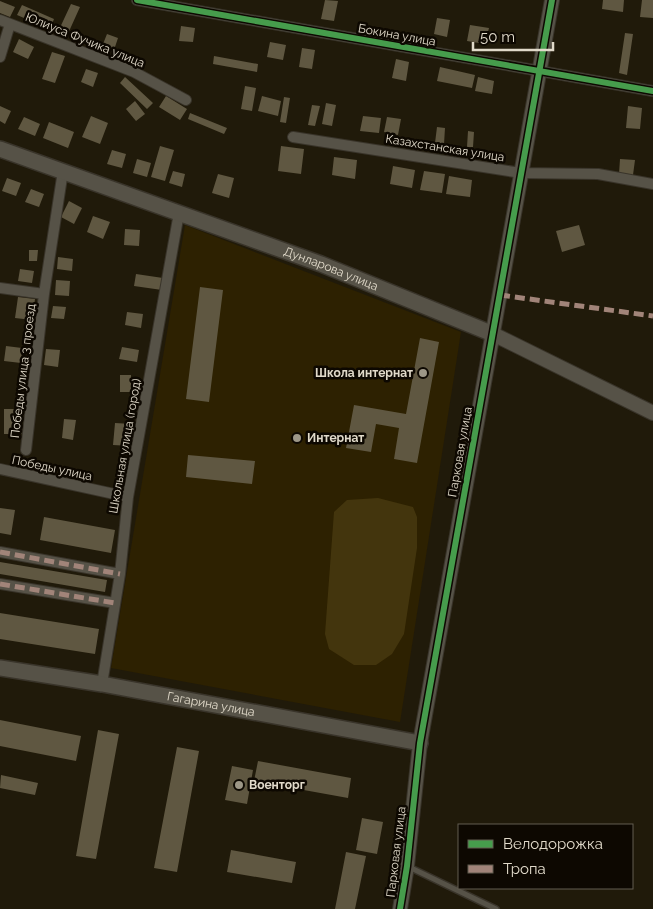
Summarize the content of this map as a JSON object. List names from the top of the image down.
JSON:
{
  "streets": {
    "main road": ["Дунларова улица", "Гагарина улица"],
    "street": [
      "Бокина улица",
      "Юлиуса Фучика улица",
      "Казахстанская улица",
      "Победы улица 3 проезд",
      "Школьная улица (город)",
      "Парковая улица",
      "Победы улица"
    ]
  },
  "crossings": [
    ["Бокина улица", "Парковая улица"],
    ["Казахстанская улица", "Парковая улица"],
    ["Дунларова улица", "Победы улица 3 проезд"],
    ["Дунларова улица", "Школьная улица (город)"],
    ["Дунларова улица", "Парковая улица"],
    ["Школьная улица (город)", "Победы улица"],
    ["Школьная улица (город)", "Гагарина улица"],
    ["Парковая улица", "Гагарина улица"]
  ],
  "places": ["Школа интернат", "Интернат", "Военторг"],
  "legend": ["Велодорожка", "Тропа"],
  "scale_bar": "50 m"
}
